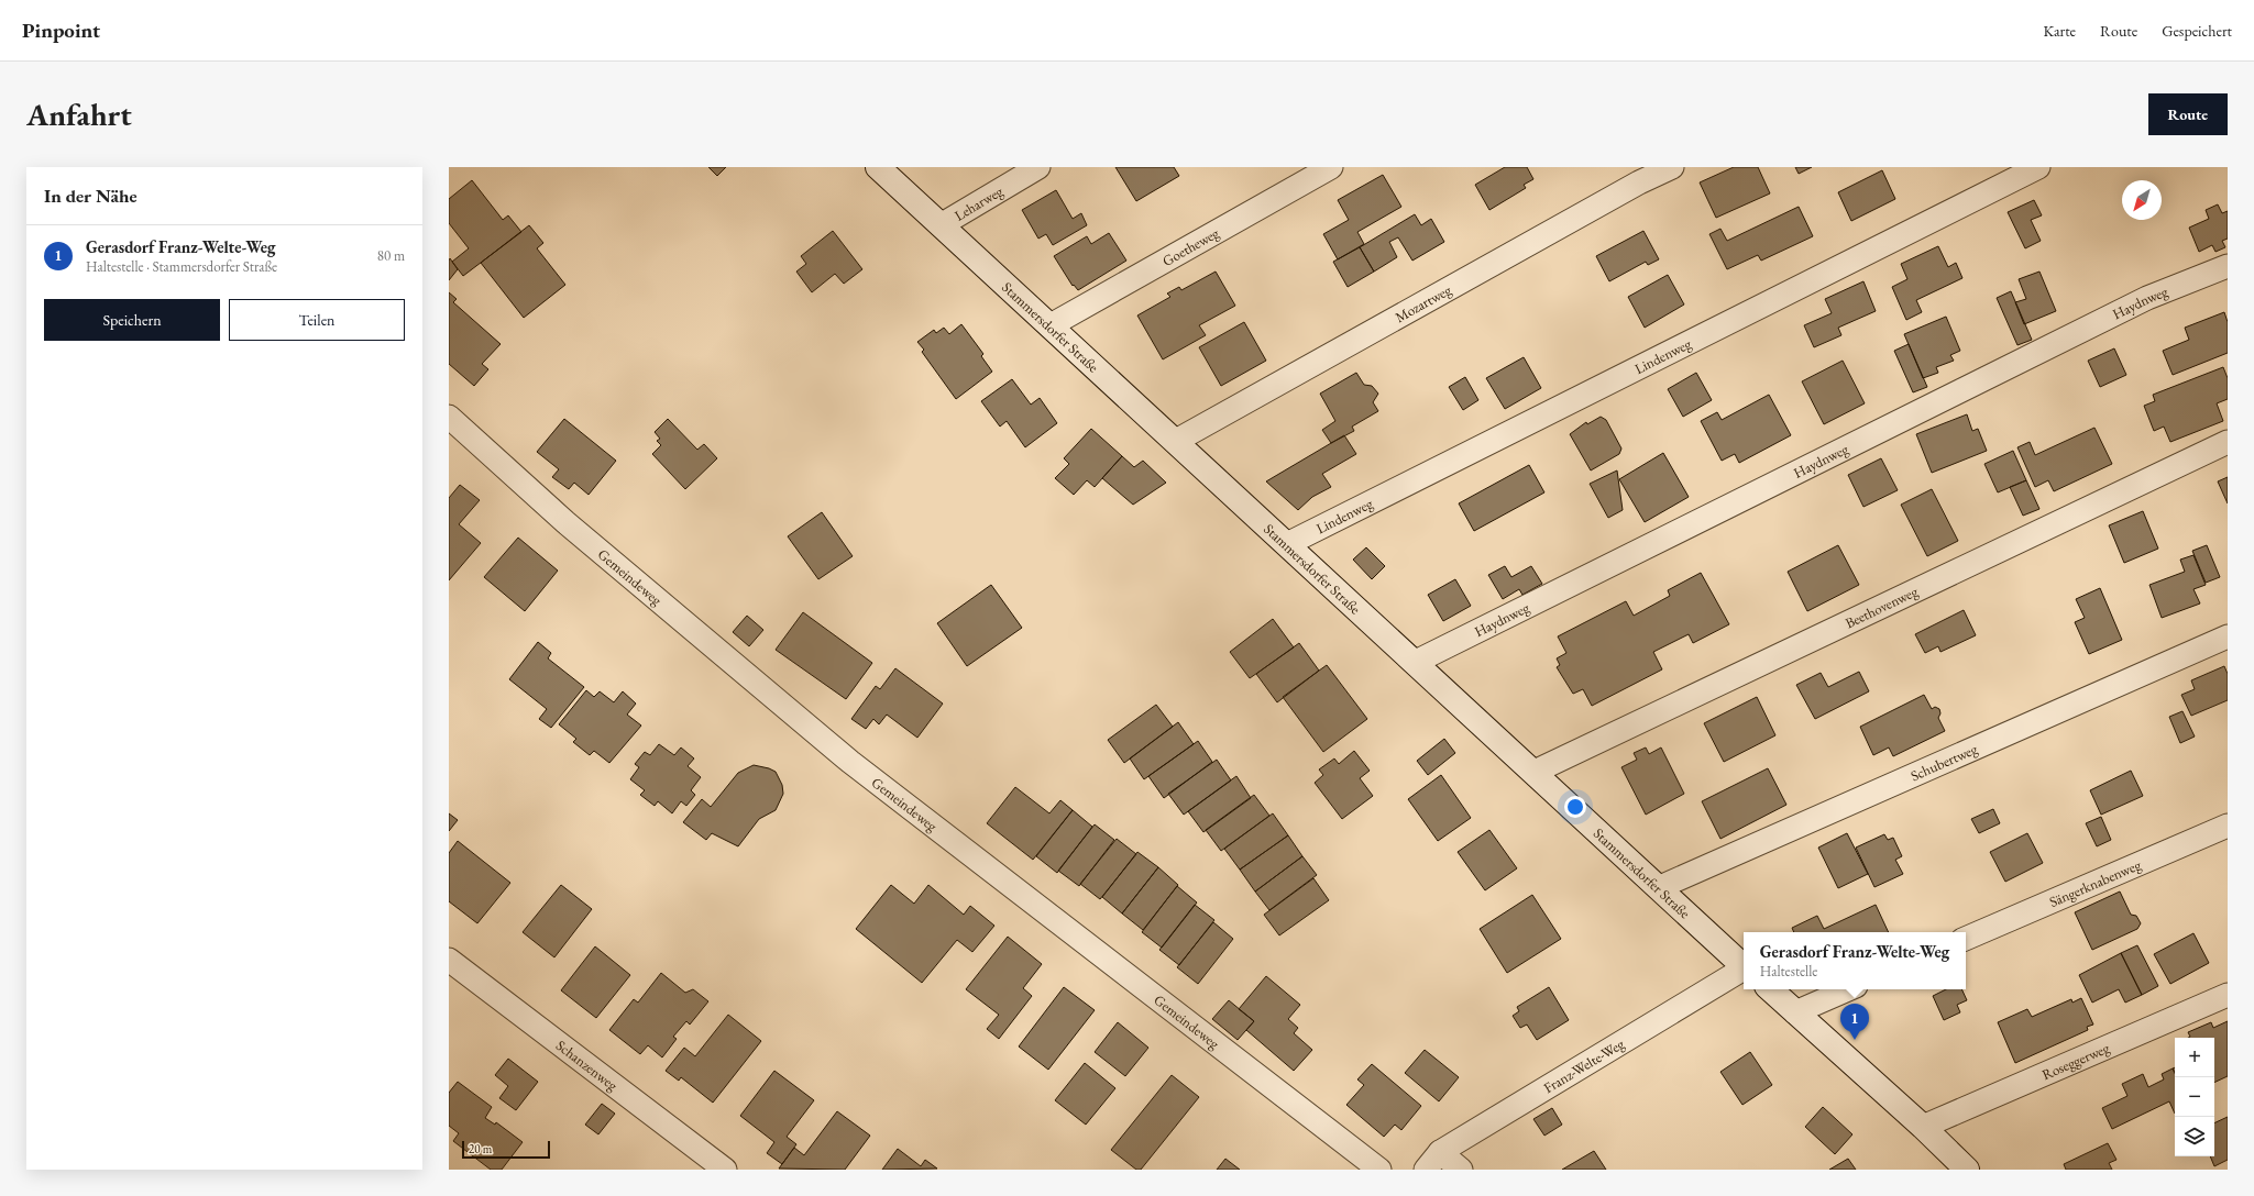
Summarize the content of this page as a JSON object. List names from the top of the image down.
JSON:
{
  "streets": {
    "main road": ["Stammersdorfer Straße"],
    "street": [
      "Leharweg",
      "Goetheweg",
      "Mozartweg",
      "Haydnweg",
      "Lindenweg",
      "Gemeindeweg",
      "Beethovenweg",
      "Schubertweg",
      "Sängerknabenweg",
      "Roseggerweg",
      "Schanzenweg",
      "Franz-Welte-Weg"
    ]
  },
  "crossings": [
    ["Leharweg", "Stammersdorfer Straße"],
    ["Goetheweg", "Stammersdorfer Straße"],
    ["Mozartweg", "Stammersdorfer Straße"],
    ["Haydnweg", "Stammersdorfer Straße"],
    ["Stammersdorfer Straße", "Lindenweg"],
    ["Stammersdorfer Straße", "Beethovenweg"],
    ["Stammersdorfer Straße", "Schubertweg"]
  ],
  "scale_bar": "20 m",
  "north": "bottom left",
  "page": {
    "header": "Pinpoint",
    "nav": ["Karte", "Route", "Gespeichert"],
    "buttons": [
      "Route",
      ["Speichern", "Teilen"]
    ],
    "title": "Anfahrt",
    "heading": "In der Nähe",
    "list": [
      {
        "mark": "1",
        "name": "Gerasdorf Franz-Welte-Weg",
        "note": "Haltestelle · Stammersdorfer Straße",
        "value": "80 m"
      }
    ],
    "popup": ["Gerasdorf Franz-Welte-Weg", "Haltestelle"],
    "pins": "1",
    "map_buttons": ["+", "−"],
    "scale": "20 m"
  }
}
